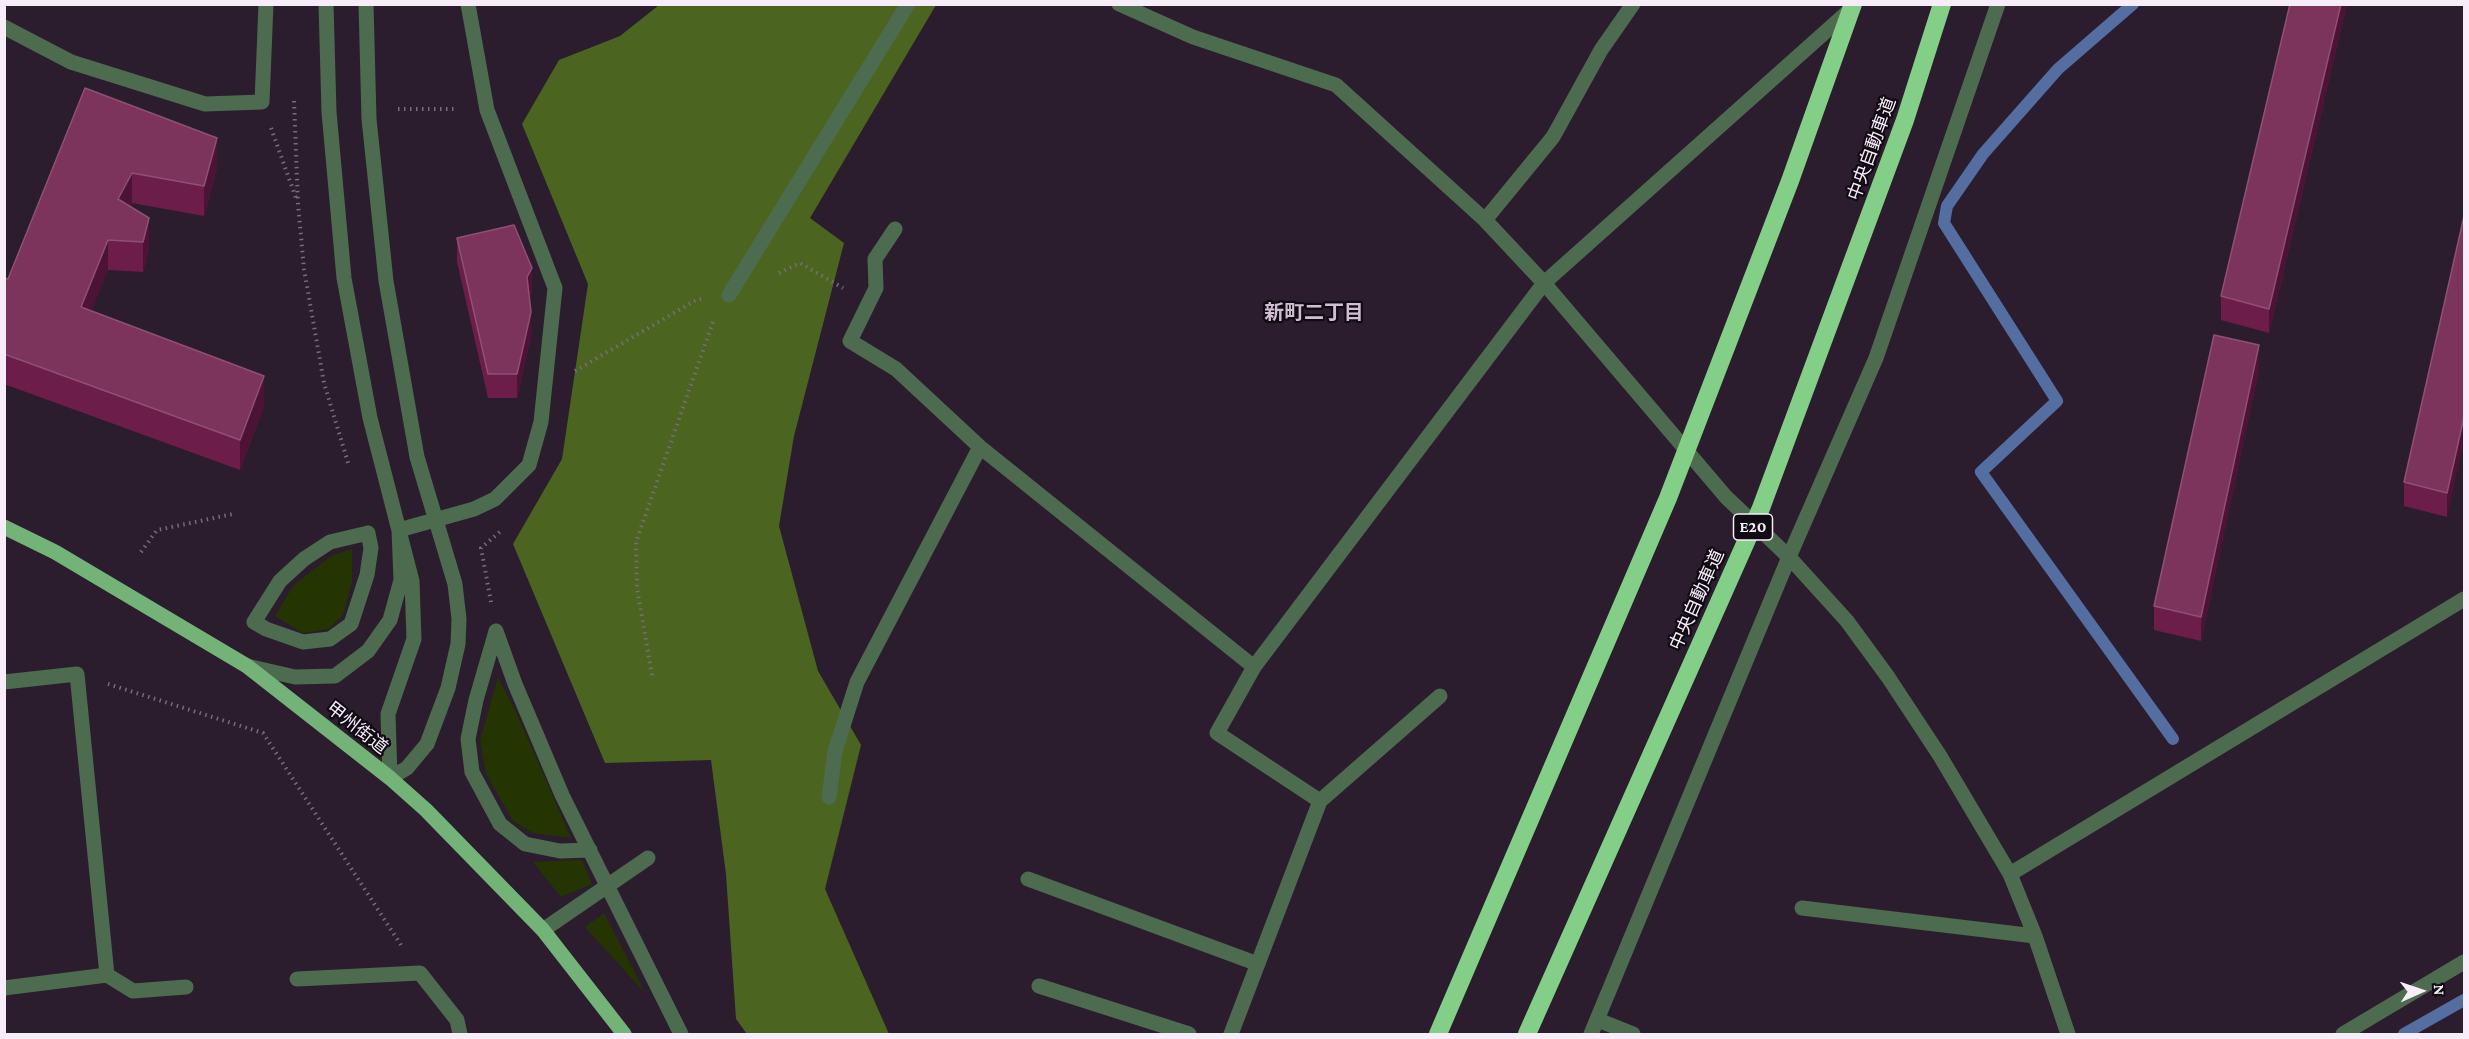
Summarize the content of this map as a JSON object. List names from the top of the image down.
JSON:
{
  "streets": {
    "highway": ["中央自動車道", "E20"],
    "main road": ["甲州街道"]
  },
  "districts": ["新町二丁目"],
  "north": "right"
}
